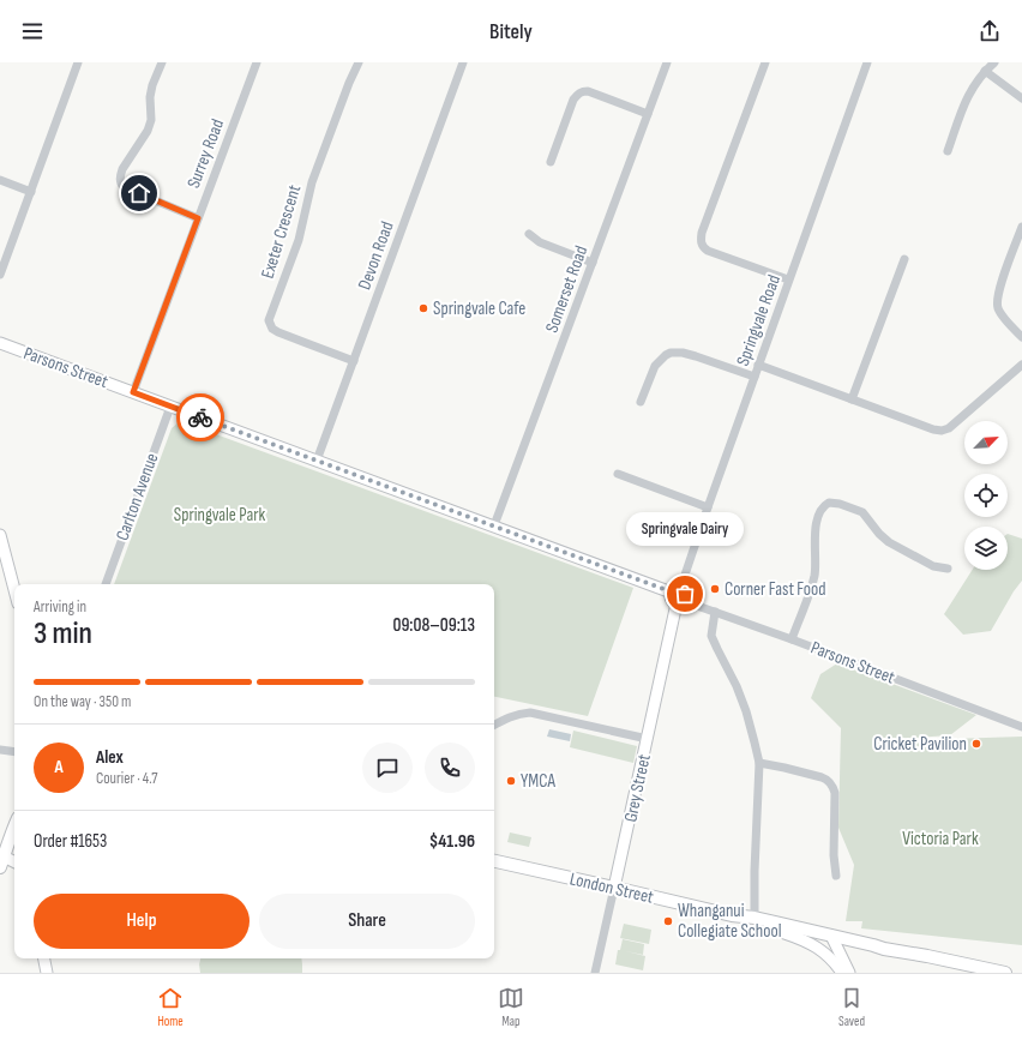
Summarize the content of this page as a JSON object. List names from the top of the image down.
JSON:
{
  "streets": {
    "highway": ["London Street"],
    "main road": ["Parsons Street", "Grey Street"],
    "street": [
      "Surrey Road",
      "Exeter Crescent",
      "Devon Road",
      "Somerset Road",
      "Springvale Road",
      "Carlton Avenue"
    ]
  },
  "crossings": [
    ["Surrey Road", "Parsons Street"],
    ["Exeter Crescent", "Devon Road"],
    ["Devon Road", "Parsons Street"],
    ["Somerset Road", "Parsons Street"],
    ["Springvale Road", "Parsons Street"],
    ["Parsons Street", "Carlton Avenue"],
    ["Parsons Street", "Grey Street"],
    ["Grey Street", "London Street"]
  ],
  "parks": ["Springvale Park", "Victoria Park"],
  "places": [
    "Springvale Cafe",
    "Corner Fast Food",
    "Springvale Dairy",
    "Cricket Pavilion",
    "YMCA",
    "Whanganui Collegiate School"
  ],
  "north": "top right",
  "page": {
    "header": "Bitely",
    "bubble": "Springvale Dairy",
    "heading": ["3 min", "Arriving in", "09:08–09:13"],
    "panel": [
      "Alex",
      "Courier · 4.7",
      "Order #1653",
      "$41.96"
    ],
    "bar": "On the way · 350 m",
    "round": "A",
    "buttons": ["Help", "Share"],
    "tabs": ["Home", "Map", "Saved"]
  }
}
